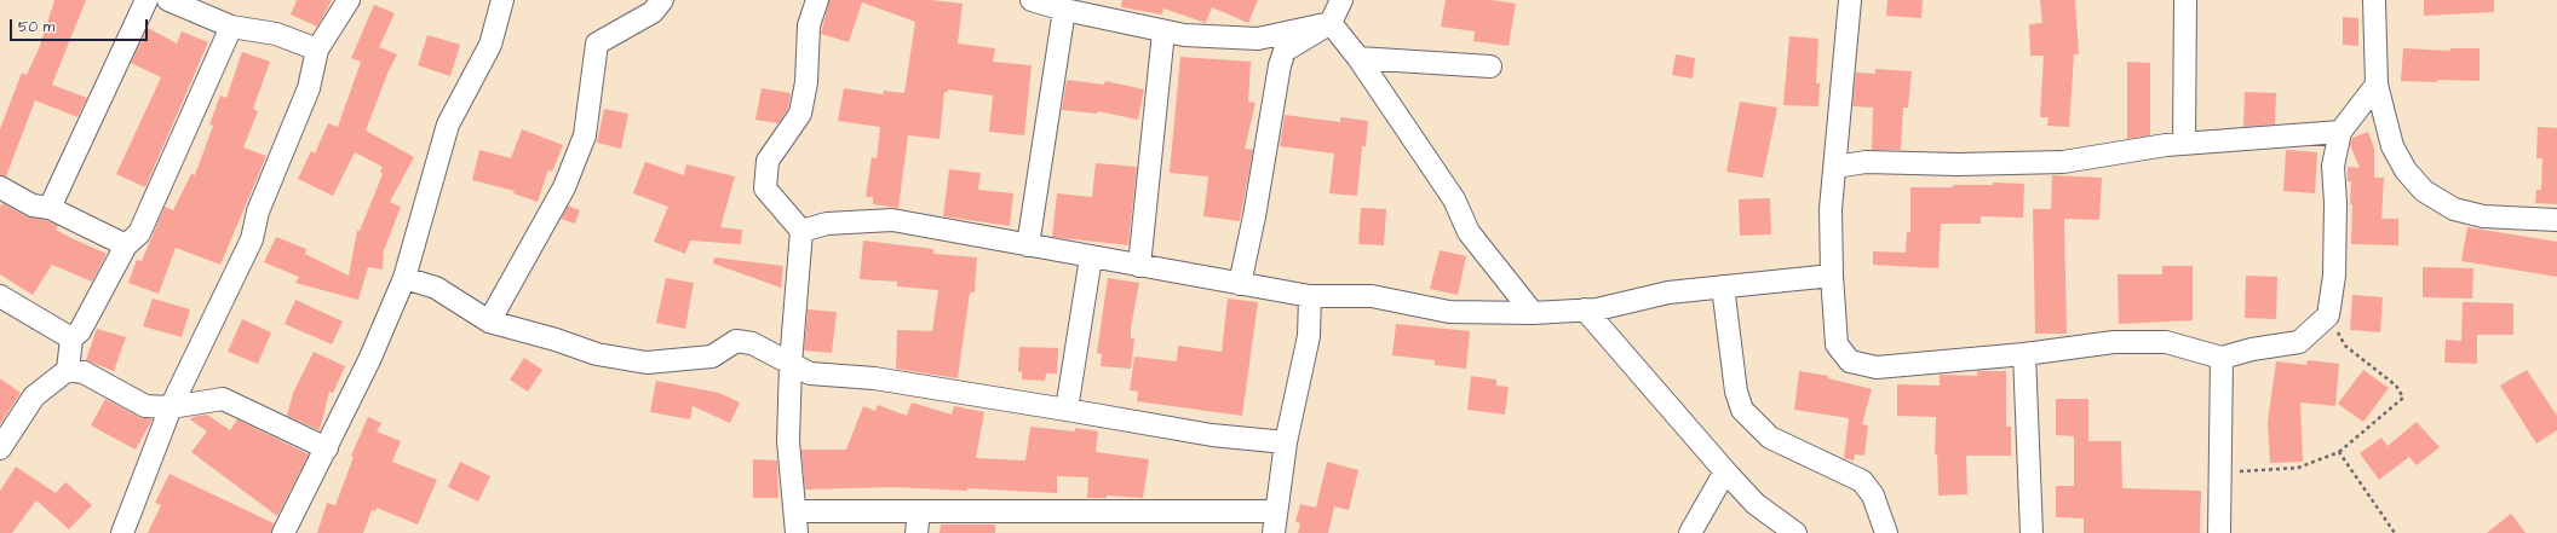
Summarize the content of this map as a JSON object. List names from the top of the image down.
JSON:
{
  "scale_bar": "50 m"
}
